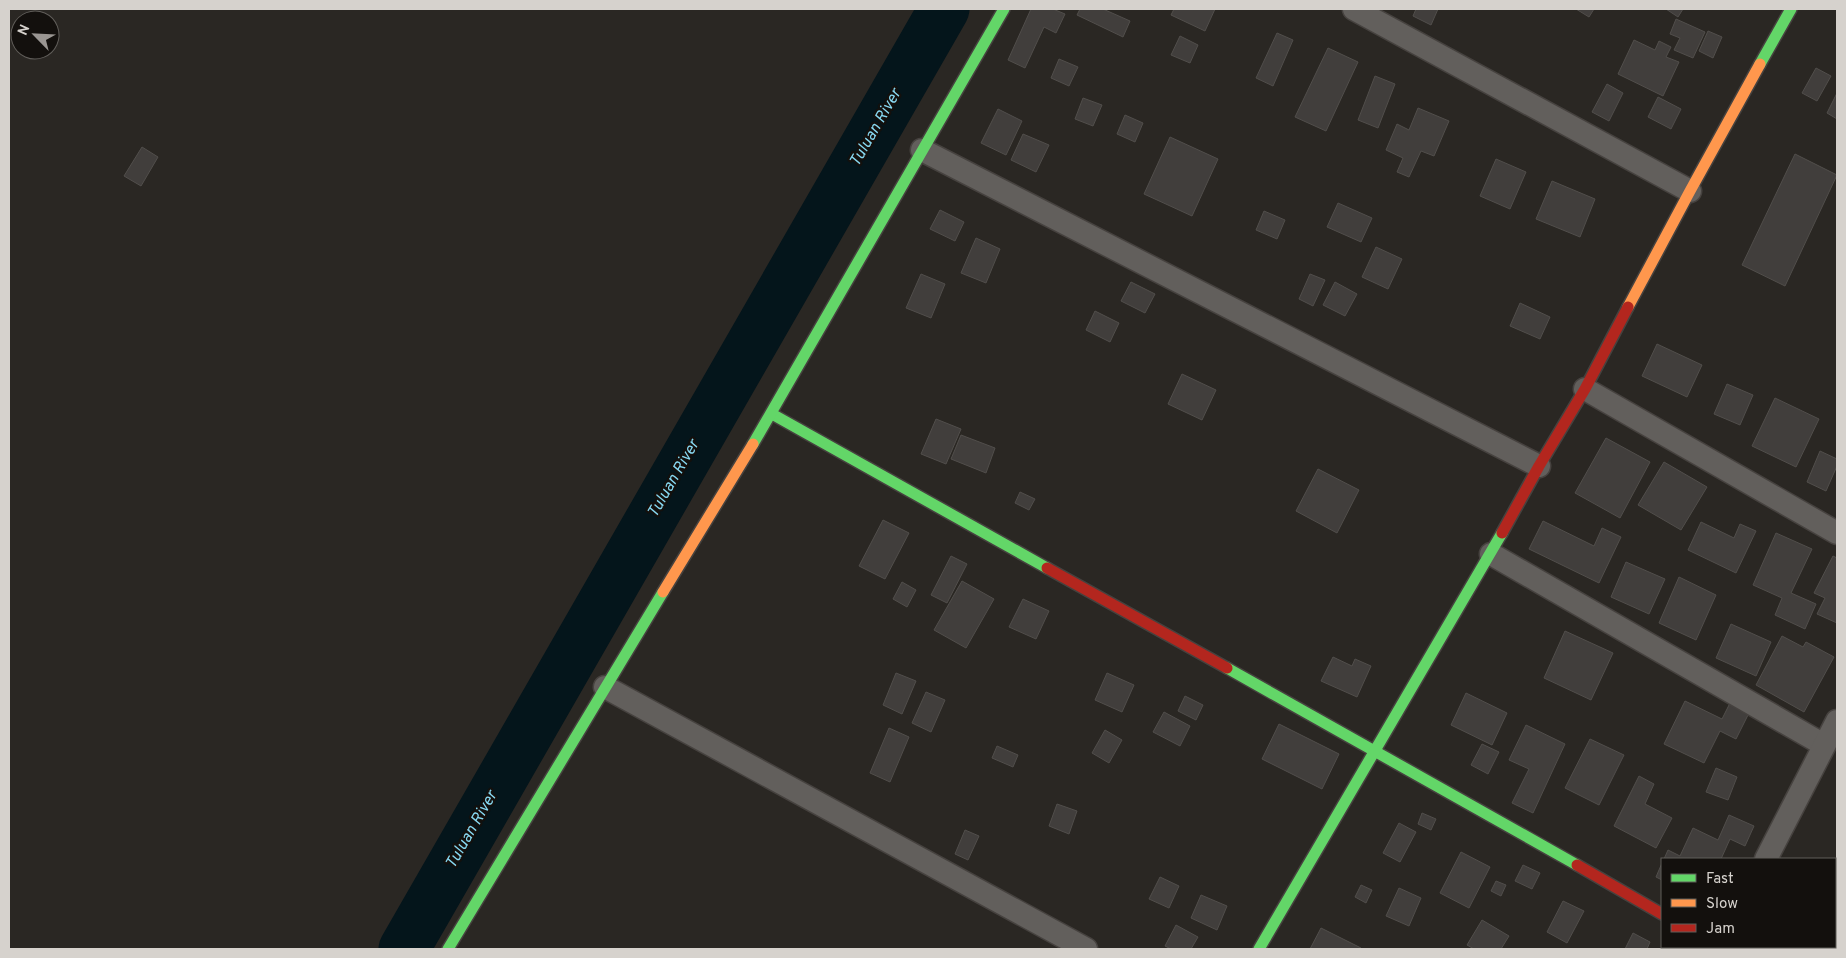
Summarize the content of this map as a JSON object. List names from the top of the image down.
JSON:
{
  "water": ["Tuluan River"],
  "legend": ["Fast", "Slow", "Jam"],
  "north": "top left"
}
